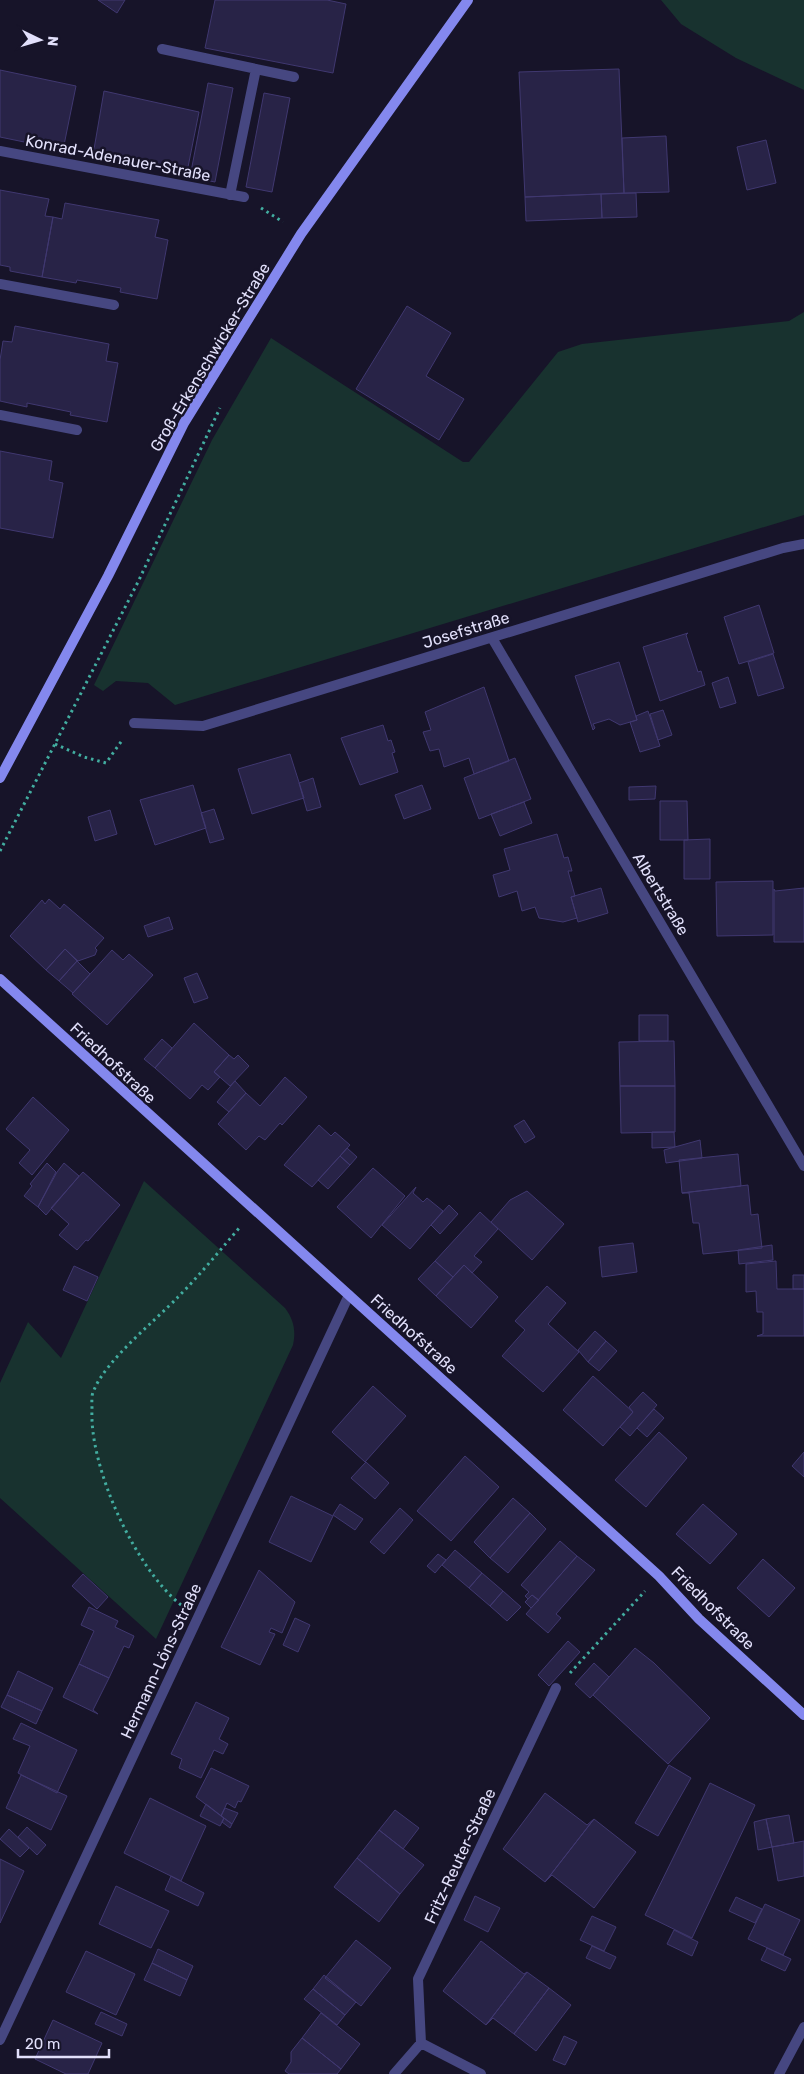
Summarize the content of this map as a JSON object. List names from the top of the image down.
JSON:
{
  "streets": {
    "main road": ["Groß-Erkenschwicker-Straße", "Friedhofstraße"],
    "street": [
      "Konrad-Adenauer-Straße",
      "Josefstraße",
      "Albertstraße",
      "Hermann-Löns-Straße",
      "Fritz-Reuter-Straße"
    ]
  },
  "crossings": [
    ["Josefstraße", "Albertstraße"],
    ["Friedhofstraße", "Hermann-Löns-Straße"]
  ],
  "scale_bar": "20 m",
  "north": "right"
}
